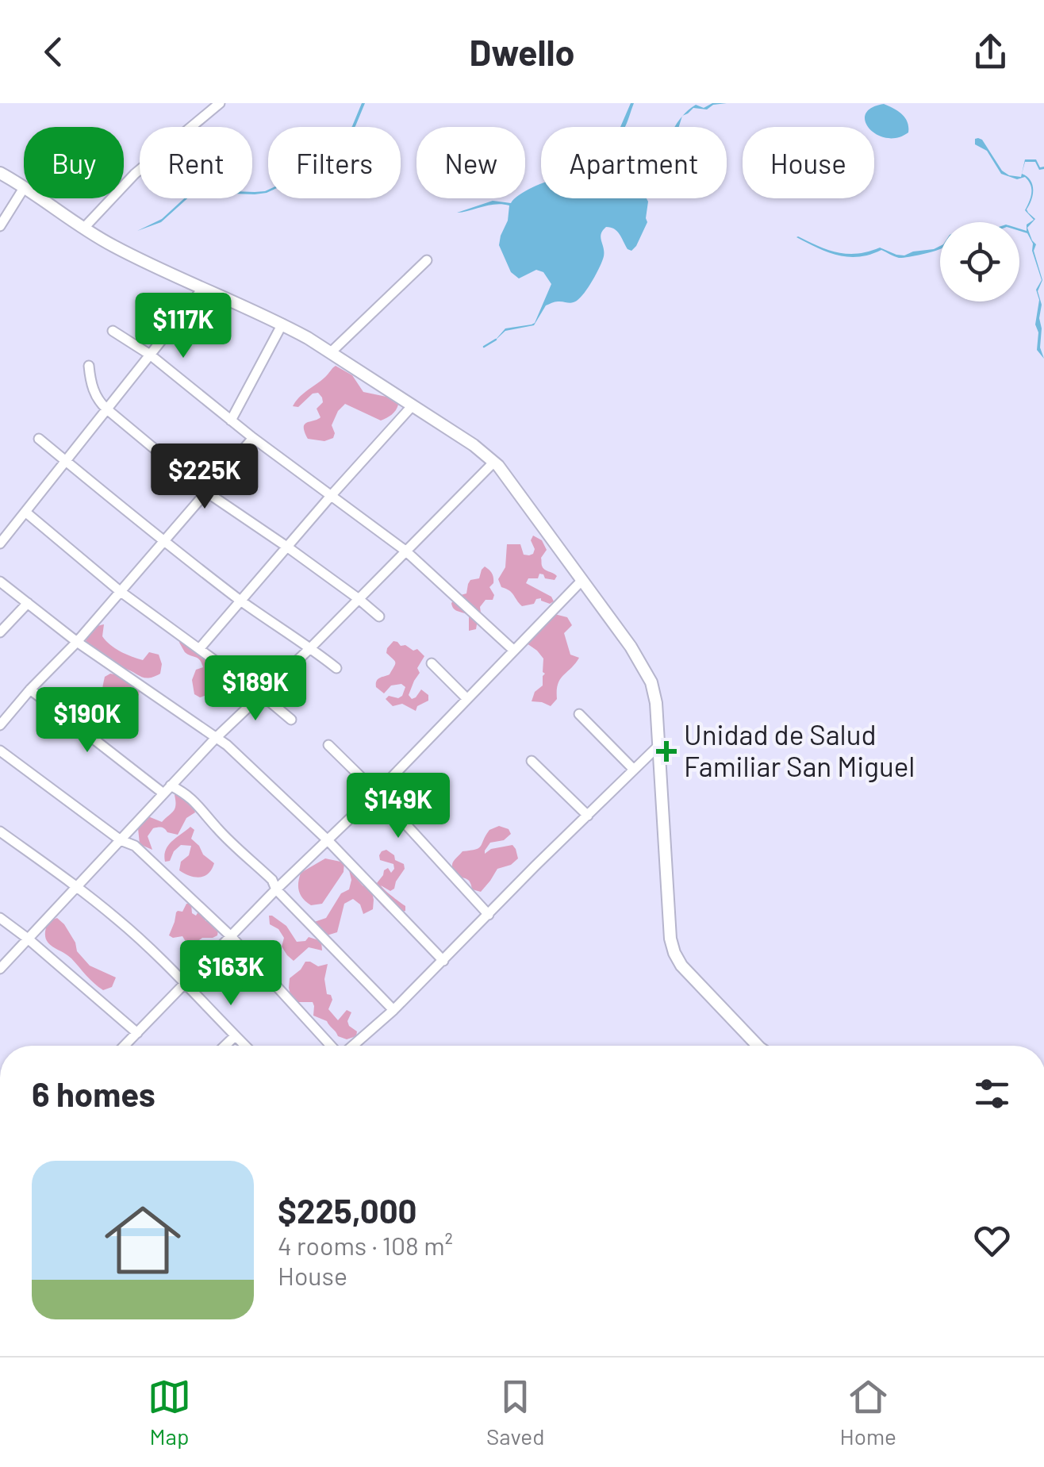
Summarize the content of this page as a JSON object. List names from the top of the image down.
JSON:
{
  "places": {
    "health": ["Unidad de Salud Familiar San Miguel"]
  },
  "page": {
    "header": "Dwello",
    "chip": [
      "Buy",
      "Rent",
      "Filters",
      "New",
      "Apartment",
      "House"
    ],
    "price": [
      "$117K",
      "$225K",
      "$189K",
      "$190K",
      "$149K",
      "$163K"
    ],
    "heading": "6 homes",
    "list": [
      {
        "name": "$225,000",
        "note": "4 rooms · 108 m² · House"
      }
    ],
    "tabs": ["Map", "Saved", "Home"]
  }
}
